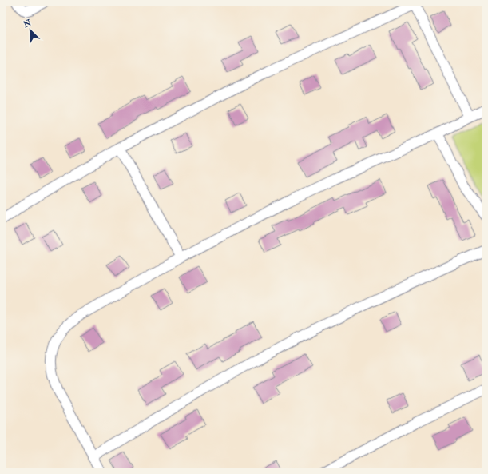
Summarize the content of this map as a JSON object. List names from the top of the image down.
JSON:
{
  "north": "top left"
}
